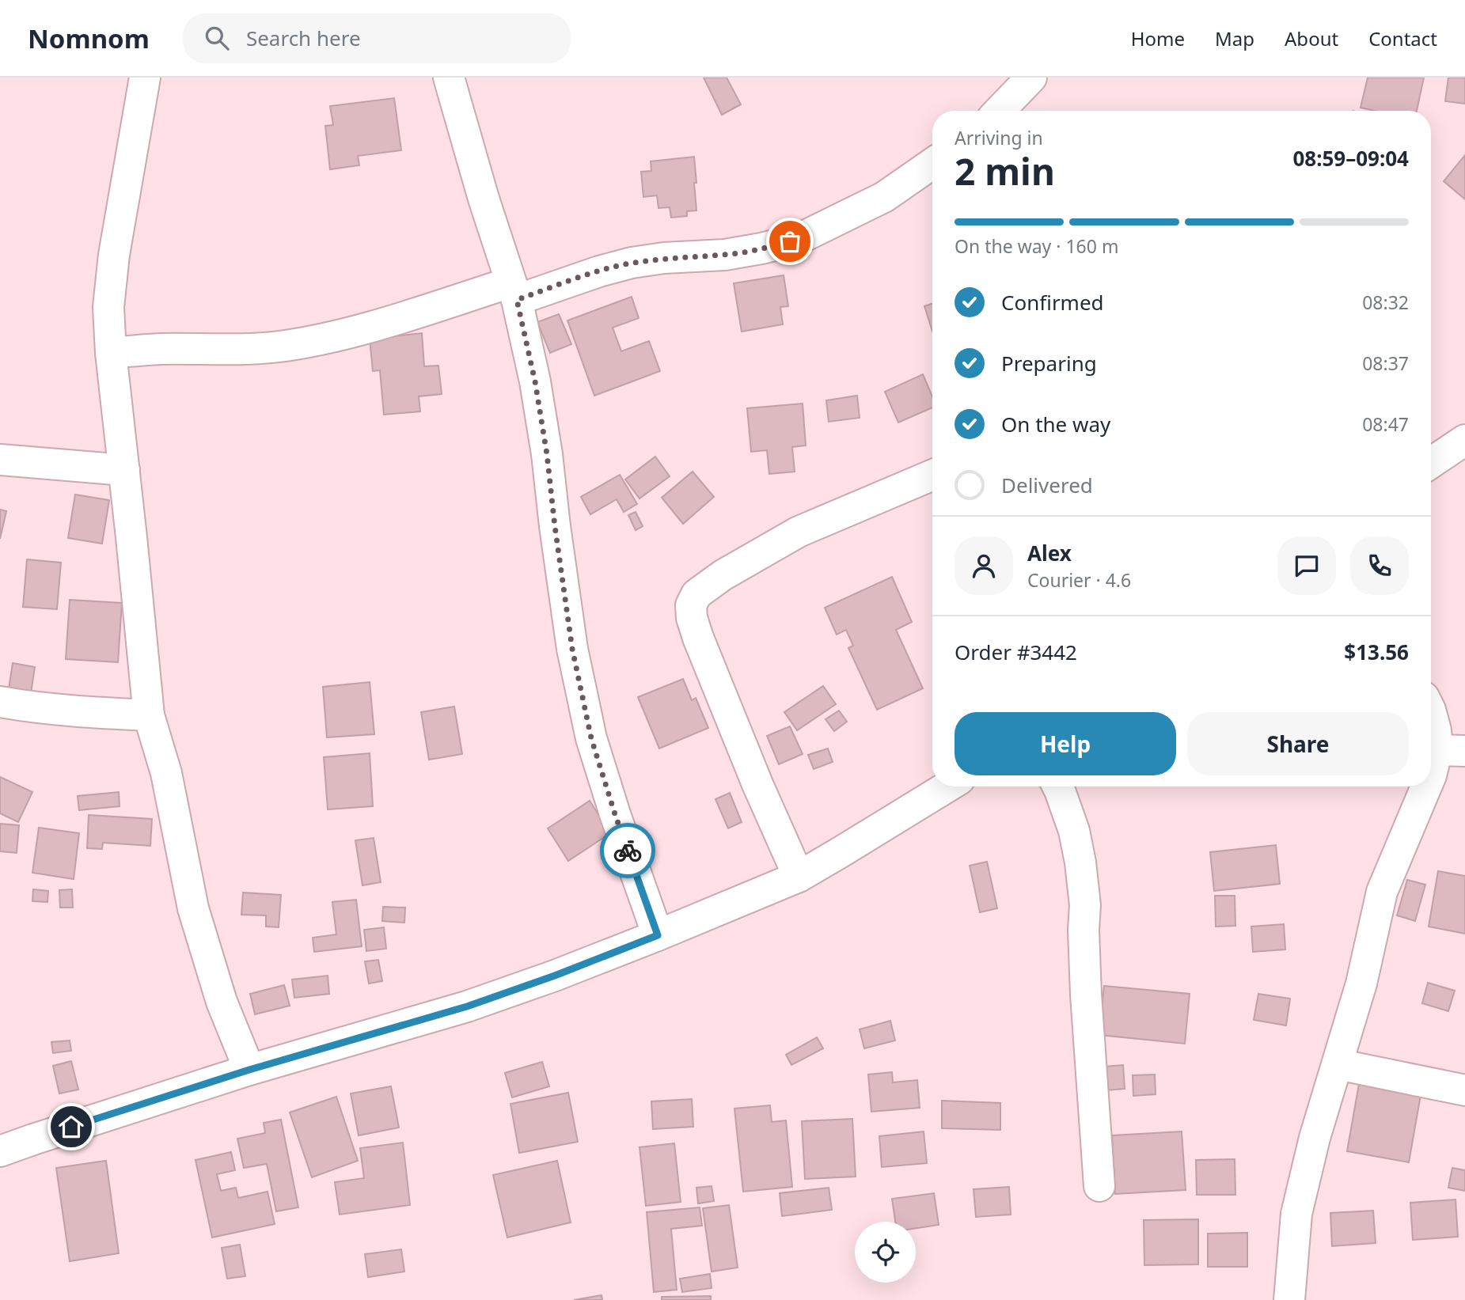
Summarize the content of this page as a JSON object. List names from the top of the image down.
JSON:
{
  "page": {
    "header": "Nomnom",
    "search": "Search here",
    "nav": [
      "Home",
      "Map",
      "About",
      "Contact"
    ],
    "heading": ["2 min", "Arriving in", "08:59–09:04"],
    "panel": [
      "Alex",
      "Courier · 4.6",
      "Order #3442",
      "$13.56"
    ],
    "bar": "On the way · 160 m",
    "list": [
      ["Confirmed", "08:32"],
      ["Preparing", "08:37"],
      ["On the way", "08:47"],
      "Delivered"
    ],
    "buttons": ["Help", "Share"]
  }
}
